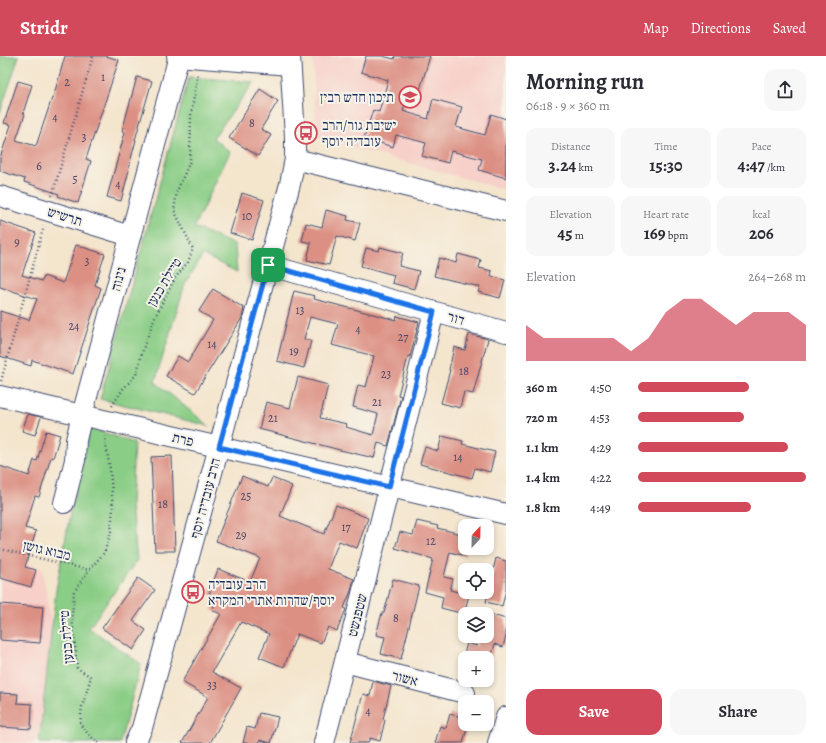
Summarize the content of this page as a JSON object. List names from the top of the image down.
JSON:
{
  "streets": {
    "street": [
      "תרשיש",
      "נינוה",
      "דור",
      "פרת",
      "הרב עובדיה יוסף",
      "שטפנשט",
      "אשור"
    ],
    "path": ["טיילת כנען", "מבוא גושן"]
  },
  "crossings": [
    ["תרשיש", "נינוה"],
    ["נינוה", "פרת"],
    ["טיילת כנען", "מבוא גושן"],
    ["דור", "הרב עובדיה יוסף"],
    ["דור", "שטפנשט"],
    ["פרת", "הרב עובדיה יוסף"],
    ["פרת", "שטפנשט"],
    ["שטפנשט", "אשור"]
  ],
  "places": {
    "school or university": ["תיכון חדש רבין"],
    "bus stop": ["ישיבת גור/הרב עובדיה יוסף", "הרב עובדיה יוסף/שדרות אתרי המקרא"]
  },
  "house_numbers": [
    "1",
    "2",
    "4",
    "8",
    "3",
    "6",
    "5",
    "4",
    "10",
    "9",
    "3",
    "13",
    "24",
    "4",
    "27",
    "14",
    "19",
    "18",
    "23",
    "21",
    "21",
    "14",
    "25",
    "18",
    "17",
    "29",
    "12",
    "8",
    "33",
    "4"
  ],
  "north": "top",
  "page": {
    "header": "Stridr",
    "nav": ["Map", "Directions", "Saved"],
    "heading": ["Morning run", "06:18 · 9 × 360 m"],
    "stats": [
      ["Distance", "3.24 km"],
      ["Time", "15:30"],
      ["Pace", "4:47 /km"],
      ["Elevation", "45 m"],
      ["Heart rate", "169 bpm"],
      ["kcal", "206"]
    ],
    "chart": ["Elevation", "264–268 m"],
    "list": [
      {
        "name": "360 m",
        "note": "4:50"
      },
      {
        "name": "720 m",
        "note": "4:53"
      },
      {
        "name": "1.1 km",
        "note": "4:29"
      },
      {
        "name": "1.4 km",
        "note": "4:22"
      },
      {
        "name": "1.8 km",
        "note": "4:49"
      }
    ],
    "map_buttons": ["+", "−"],
    "buttons": ["Save", "Share"]
  }
}
